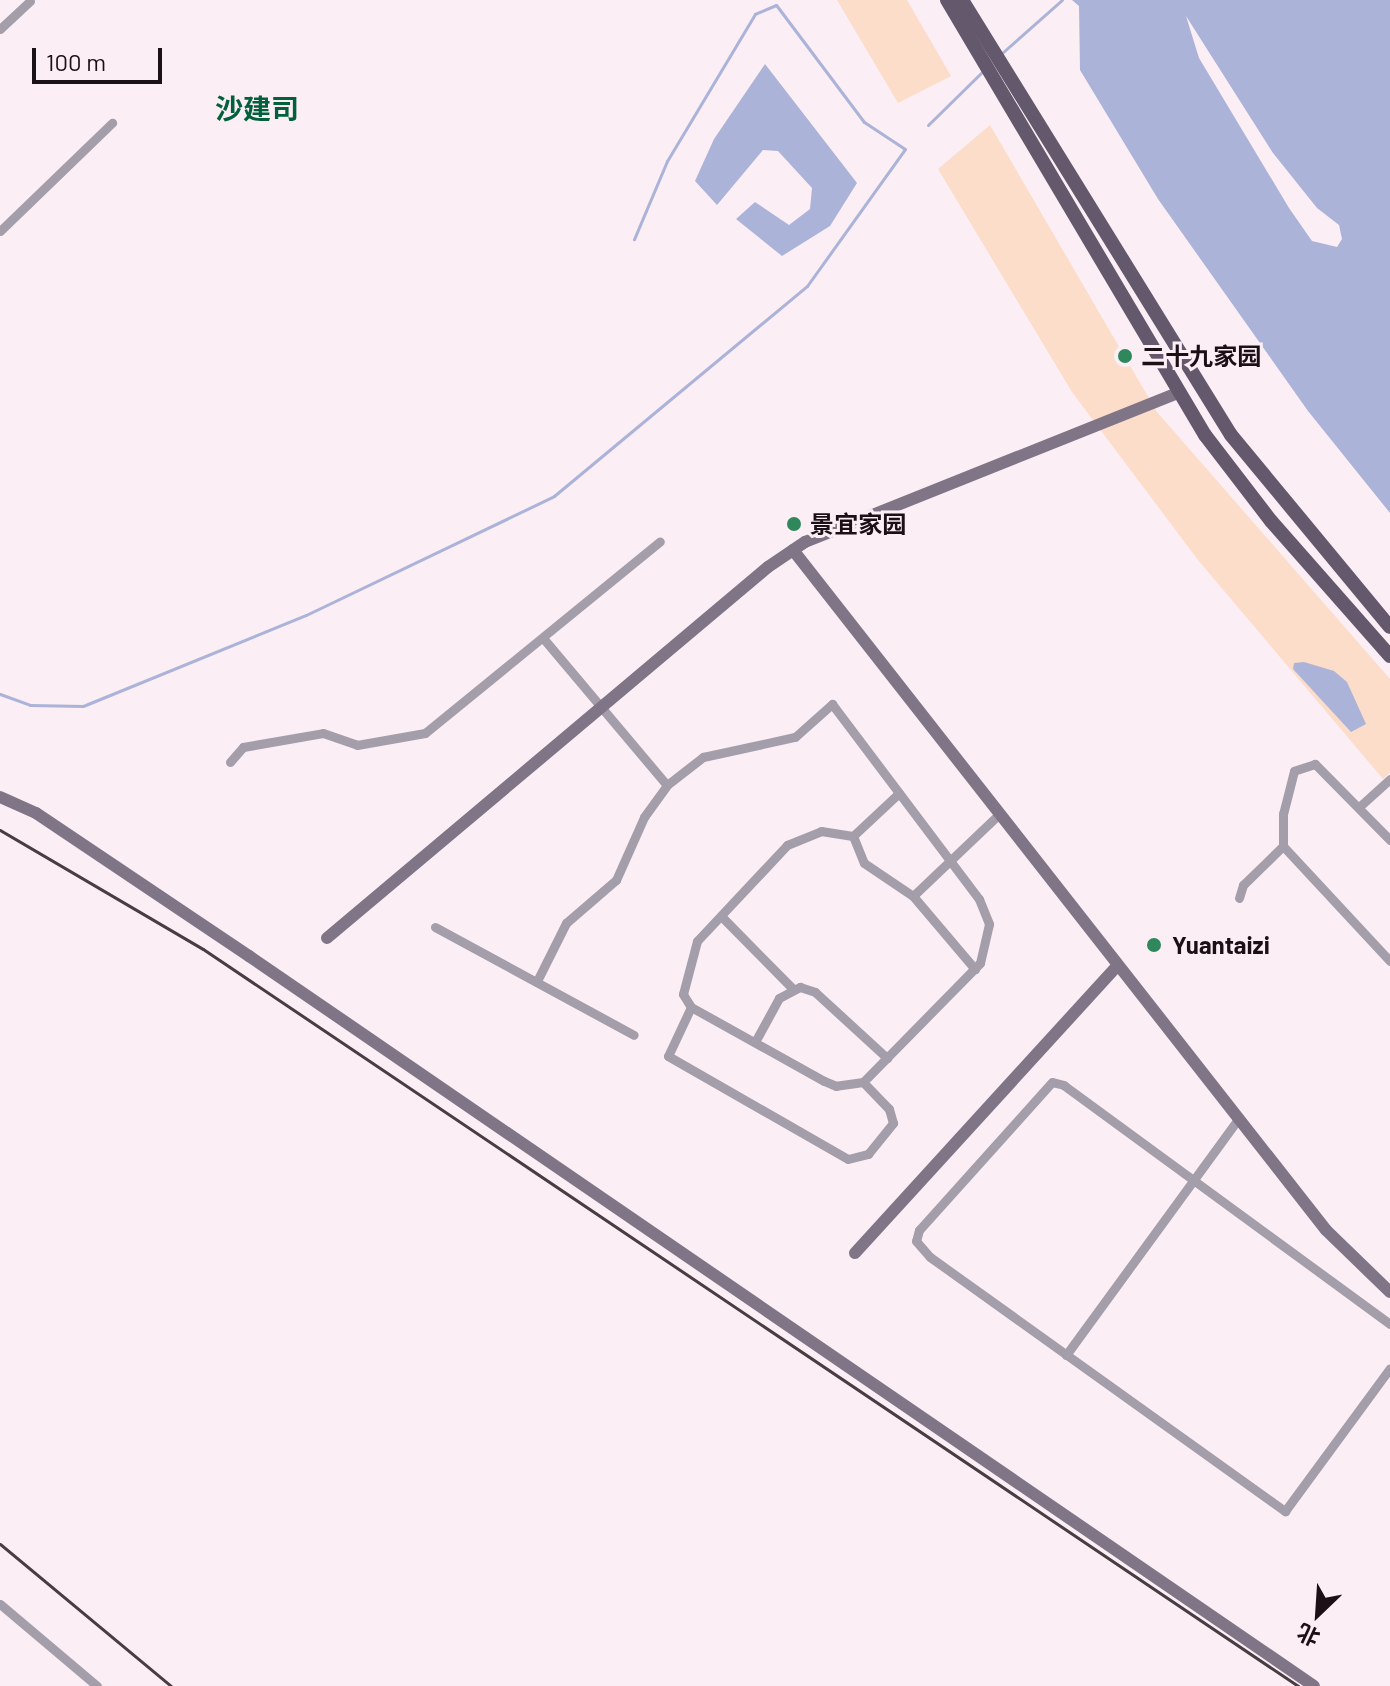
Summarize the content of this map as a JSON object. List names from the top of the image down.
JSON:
{
  "districts": ["沙建司"],
  "places": ["二十九家园", "景宜家园", "Yuantaizi"],
  "scale_bar": "100 m",
  "north": "bottom left"
}
